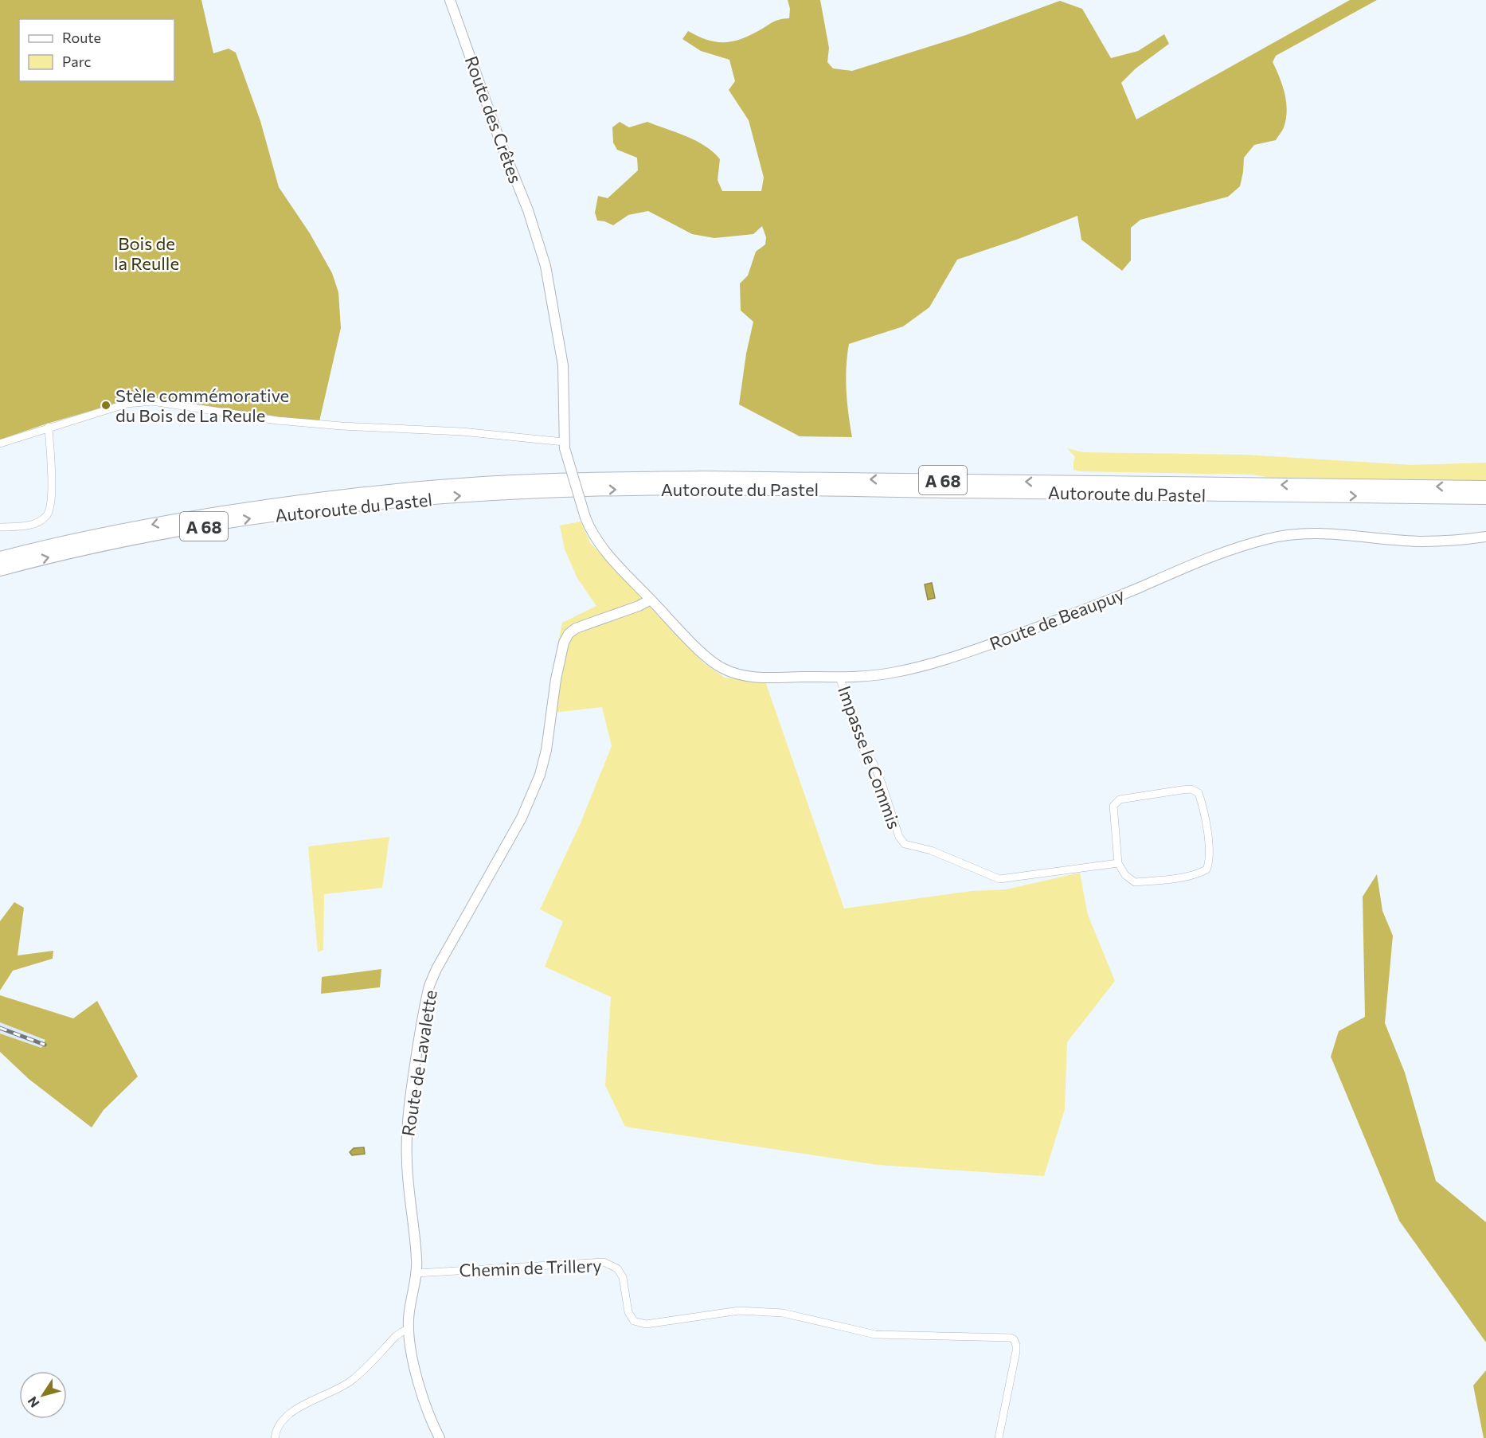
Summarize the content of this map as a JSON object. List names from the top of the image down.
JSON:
{
  "streets": {
    "highway": ["A 68", "Autoroute du Pastel"],
    "street": [
      "Route des Crêtes",
      "Route de Beaupuy",
      "Impasse le Commis",
      "Route de Lavalette",
      "Chemin de Trillery"
    ]
  },
  "crossings": [
    ["Route de Beaupuy", "Impasse le Commis"],
    ["Route de Beaupuy", "Route de Lavalette"],
    ["Route de Lavalette", "Chemin de Trillery"]
  ],
  "parks": ["Bois de la Reulle"],
  "places": ["Stèle commémorative du Bois de La Reule"],
  "legend": ["Route", "Parc"],
  "north": "bottom left"
}
